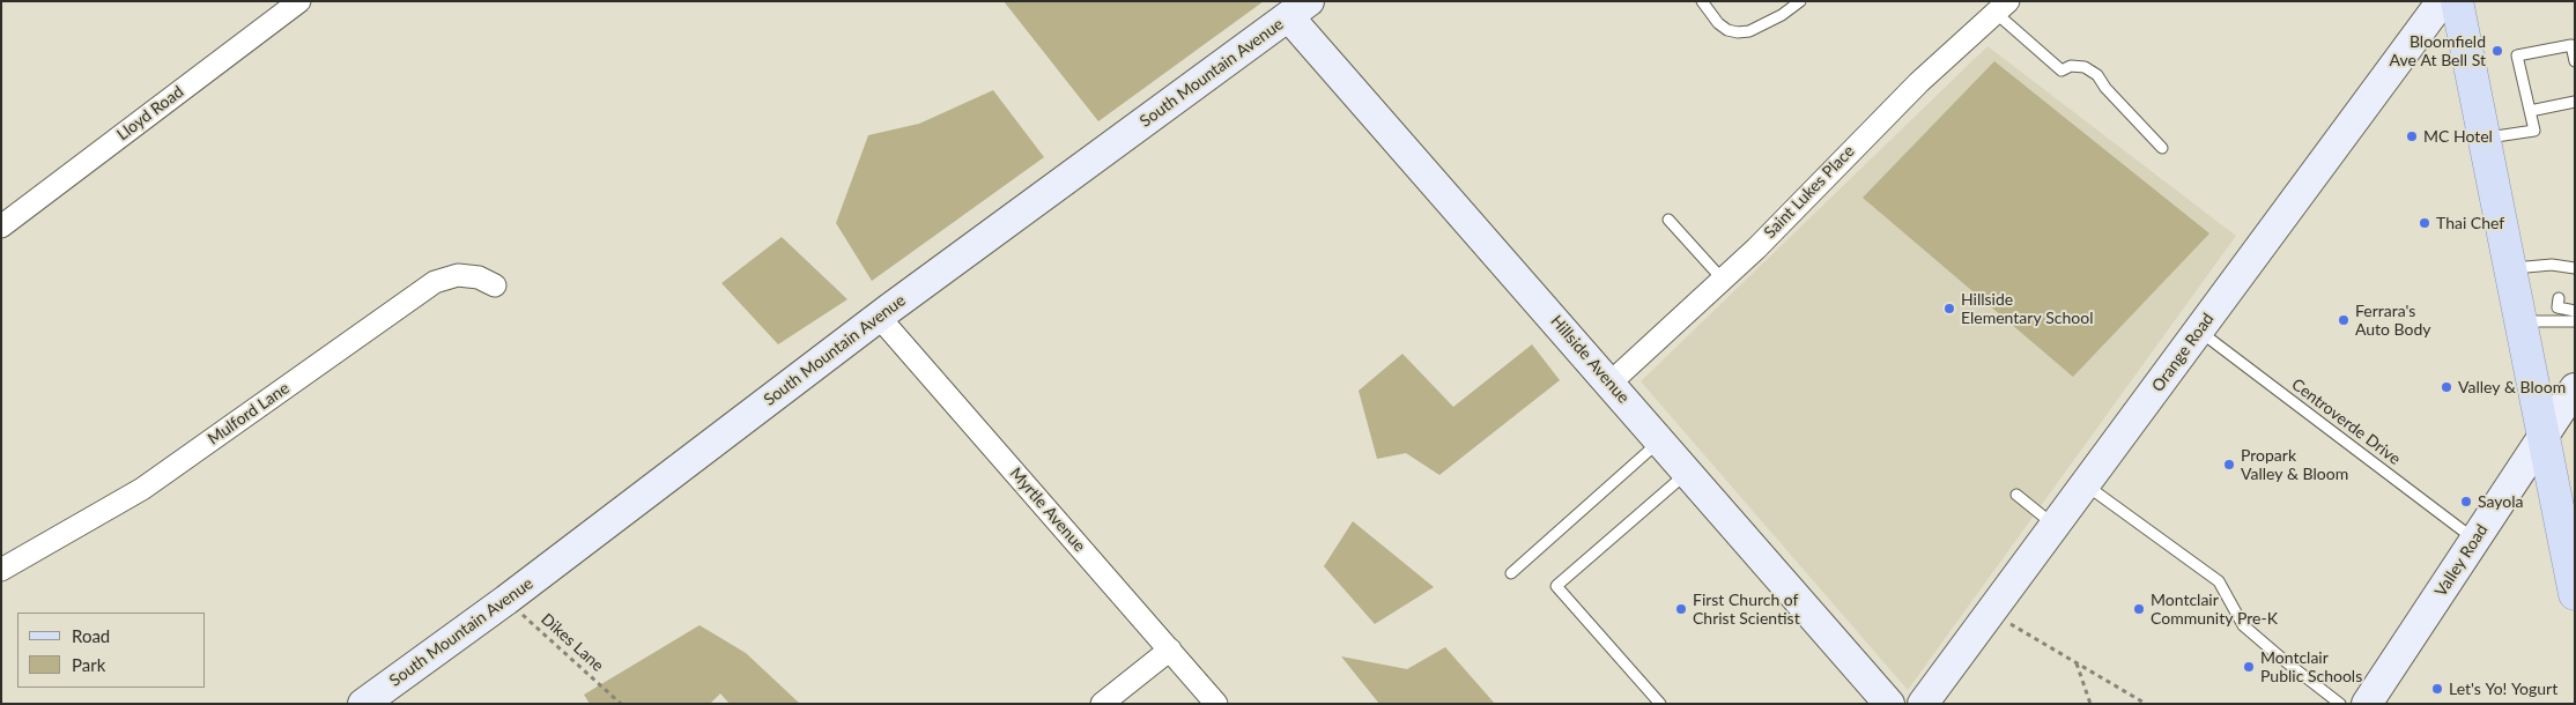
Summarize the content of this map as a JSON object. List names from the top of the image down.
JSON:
{
  "streets": {
    "street": [
      "South Mountain Avenue",
      "Lloyd Road",
      "Saint Lukes Place",
      "Orange Road",
      "Hillside Avenue",
      "Mulford Lane",
      "Myrtle Avenue",
      "Valley Road"
    ],
    "lane": ["Centroverde Drive"],
    "path": ["Dikes Lane"]
  },
  "crossings": [
    ["South Mountain Avenue", "Hillside Avenue"],
    ["South Mountain Avenue", "Myrtle Avenue"],
    ["South Mountain Avenue", "Dikes Lane"],
    ["Saint Lukes Place", "Hillside Avenue"],
    ["Orange Road", "Centroverde Drive"],
    ["Centroverde Drive", "Valley Road"]
  ],
  "places": [
    "Bloomfield Ave At Bell St",
    "MC Hotel",
    "Thai Chef",
    "Hillside Elementary School",
    "Ferrara's Auto Body",
    "Valley & Bloom",
    "Propark Valley & Bloom",
    "Sayola",
    "First Church of Christ Scientist",
    "Montclair Community Pre-K",
    "Montclair Public Schools",
    "Let's Yo! Yogurt"
  ],
  "legend": ["Road", "Park"]
}
